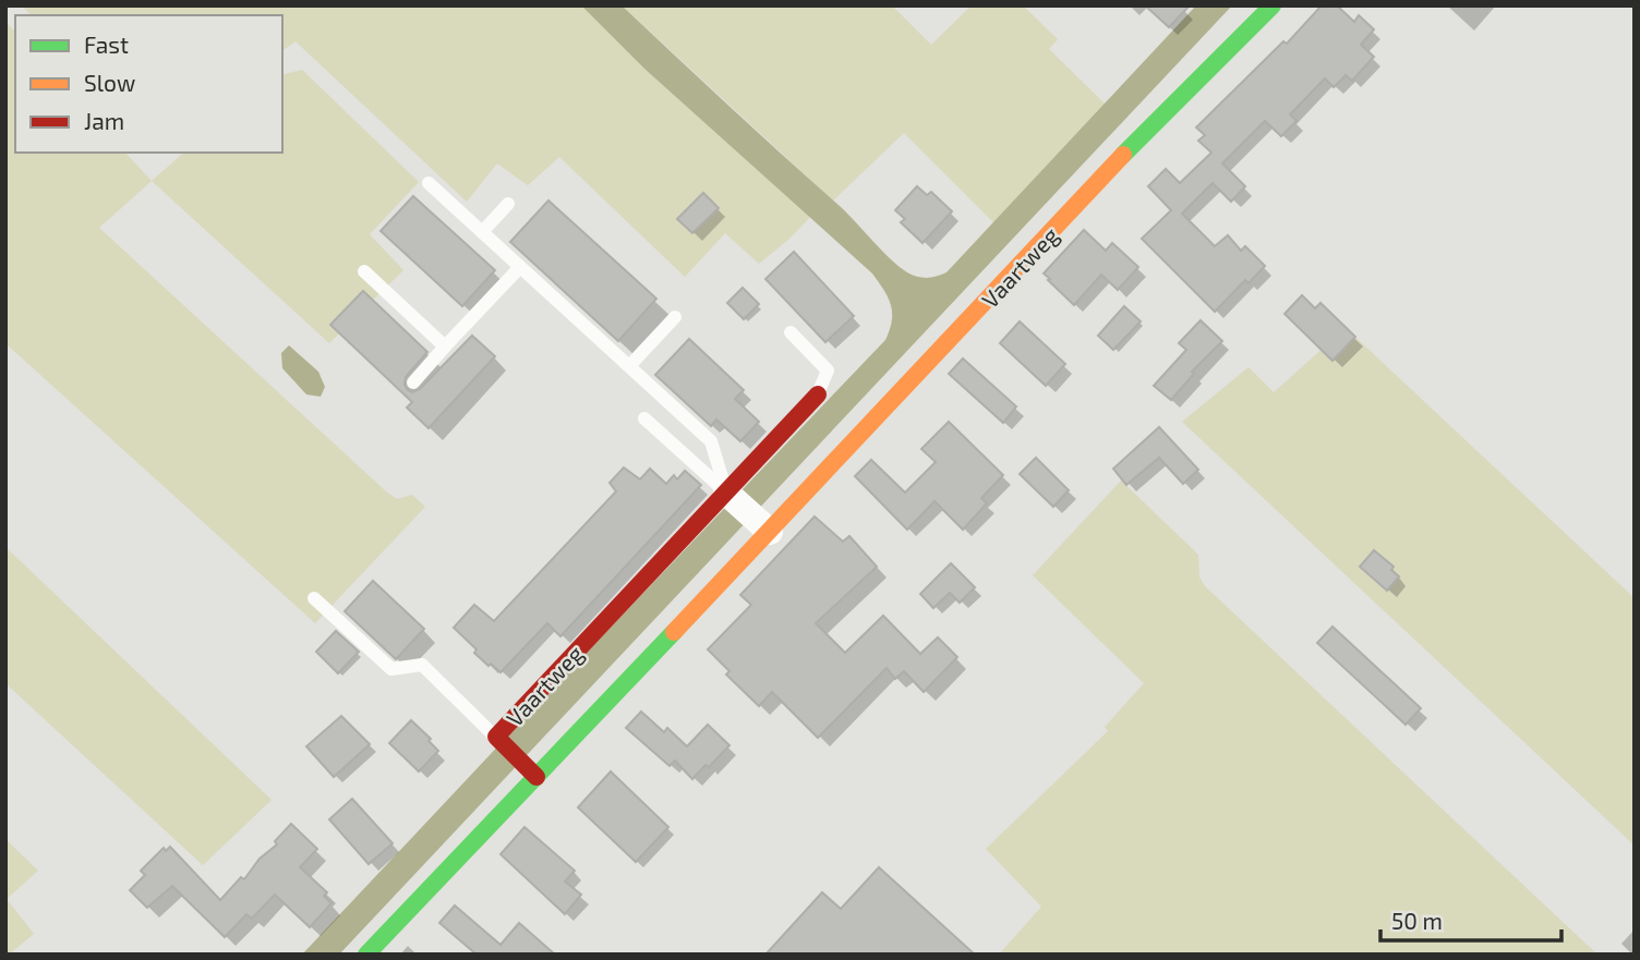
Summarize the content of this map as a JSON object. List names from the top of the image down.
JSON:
{
  "streets": {
    "street": ["Vaartweg"]
  },
  "legend": ["Fast", "Slow", "Jam"],
  "scale_bar": "50 m"
}
